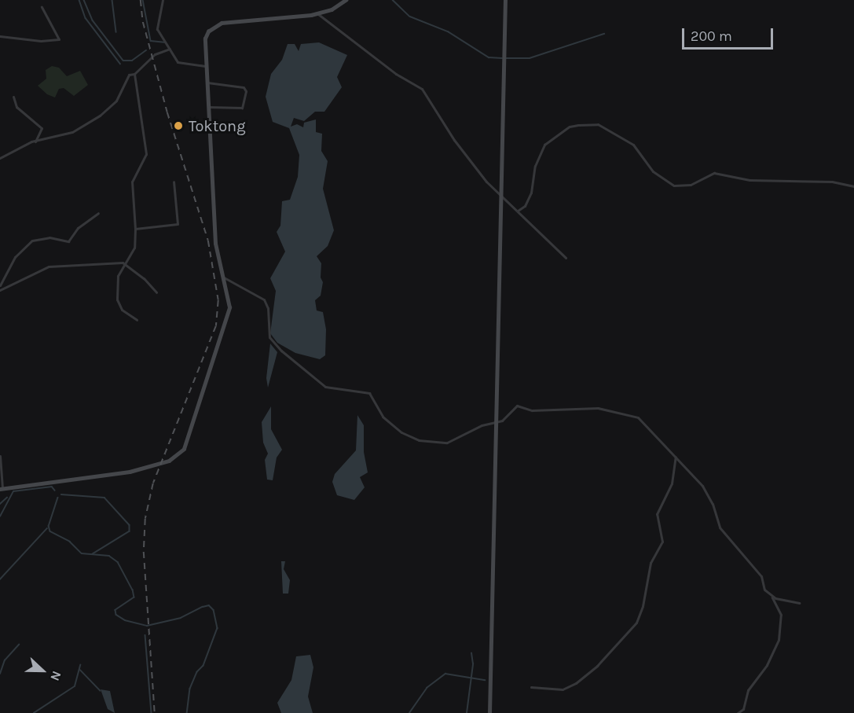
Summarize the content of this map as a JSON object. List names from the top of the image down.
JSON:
{
  "places": ["Toktong"],
  "scale_bar": "200 m",
  "north": "right"
}
